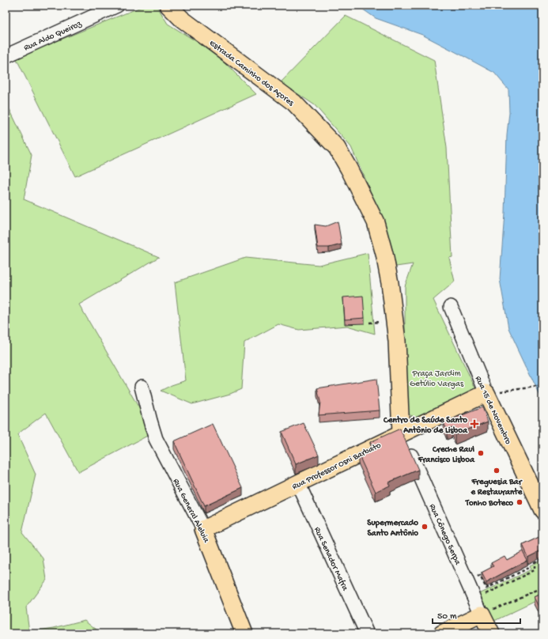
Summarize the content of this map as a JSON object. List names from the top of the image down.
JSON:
{
  "streets": {
    "main road": [
      "Estrada Caminho dos Açores",
      "Rua 15 de Novembro",
      "Rua Professor Osni Barbato",
      "Rua General Aleluia",
      "Rua Cônego Serpa"
    ],
    "street": ["Rua Aldo Queiroz", "Rua Senador Mafra"]
  },
  "crossings": [
    ["Estrada Caminho dos Açores", "Rua Professor Osni Barbato"],
    ["Estrada Caminho dos Açores", "Rua Cônego Serpa"],
    ["Rua 15 de Novembro", "Rua Professor Osni Barbato"],
    ["Rua Professor Osni Barbato", "Rua General Aleluia"],
    ["Rua Professor Osni Barbato", "Rua Cônego Serpa"],
    ["Rua Professor Osni Barbato", "Rua Senador Mafra"]
  ],
  "parks": ["Praça Jardim Getúlio Vargas"],
  "places": {
    "health": ["Centro de Saúde Santo Antônio de Lisboa"],
    "other": [
      "Creche Raul Francisco Lisboa",
      "Freguesia Bar e Restaurante",
      "Tonho Boteco",
      "Supermercado Santo Antônio"
    ]
  },
  "scale_bar": "50 m"
}
